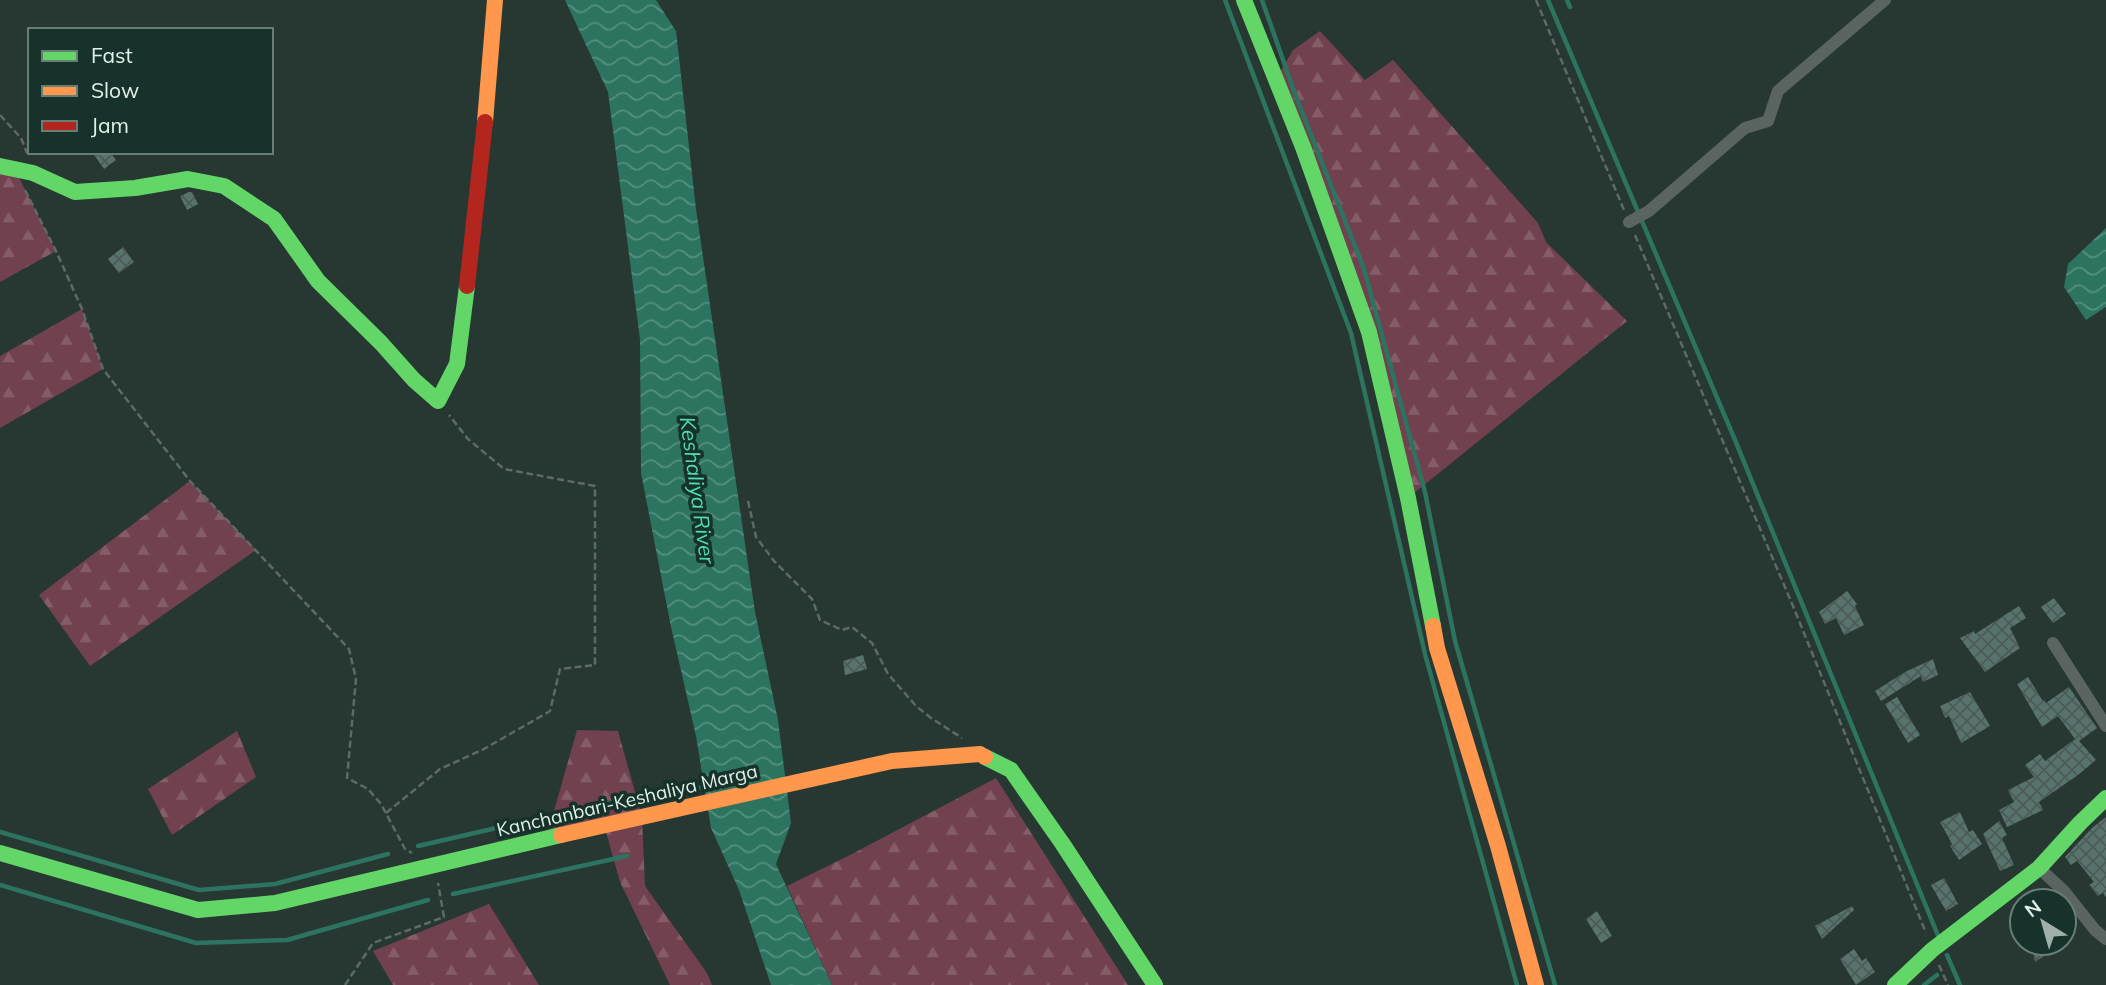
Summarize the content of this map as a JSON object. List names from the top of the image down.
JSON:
{
  "streets": {
    "street": ["Kanchanbari-Keshaliya Marga"]
  },
  "water": ["Keshaliya River"],
  "legend": ["Fast", "Slow", "Jam"],
  "north": "top left"
}
